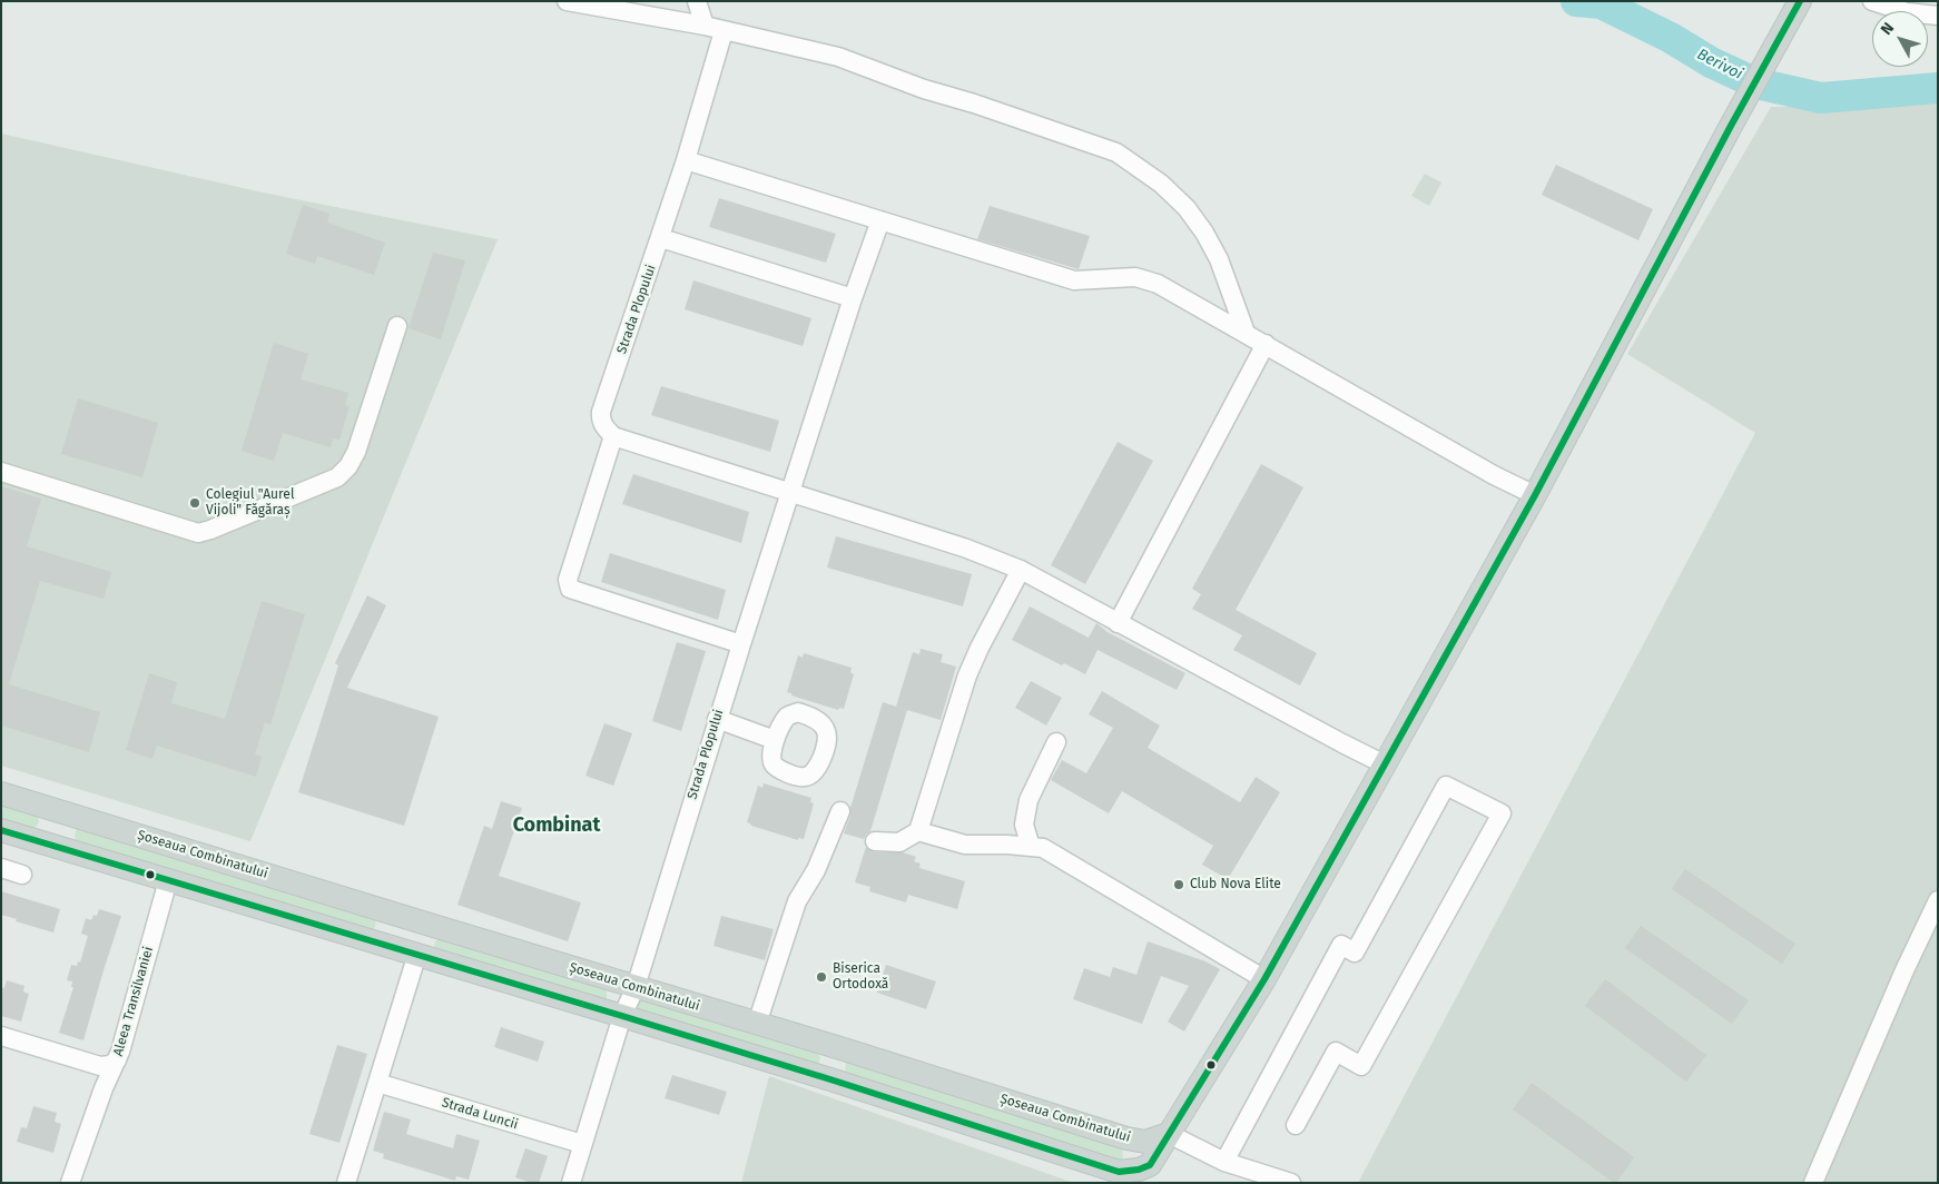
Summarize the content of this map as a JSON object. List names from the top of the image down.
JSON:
{
  "streets": {
    "main road": ["Șoseaua Combinatului"],
    "street": ["Strada Plopului", "Aleea Transilvaniei", "Strada Luncii"]
  },
  "crossings": [
    ["Strada Plopului", "Șoseaua Combinatului"]
  ],
  "districts": ["Combinat"],
  "water": ["Berivoi"],
  "places": ["Colegiul \"Aurel Vijoli\" Făgăraș", "Club Nova Elite", "Biserica Ortodoxă"],
  "north": "top left"
}
